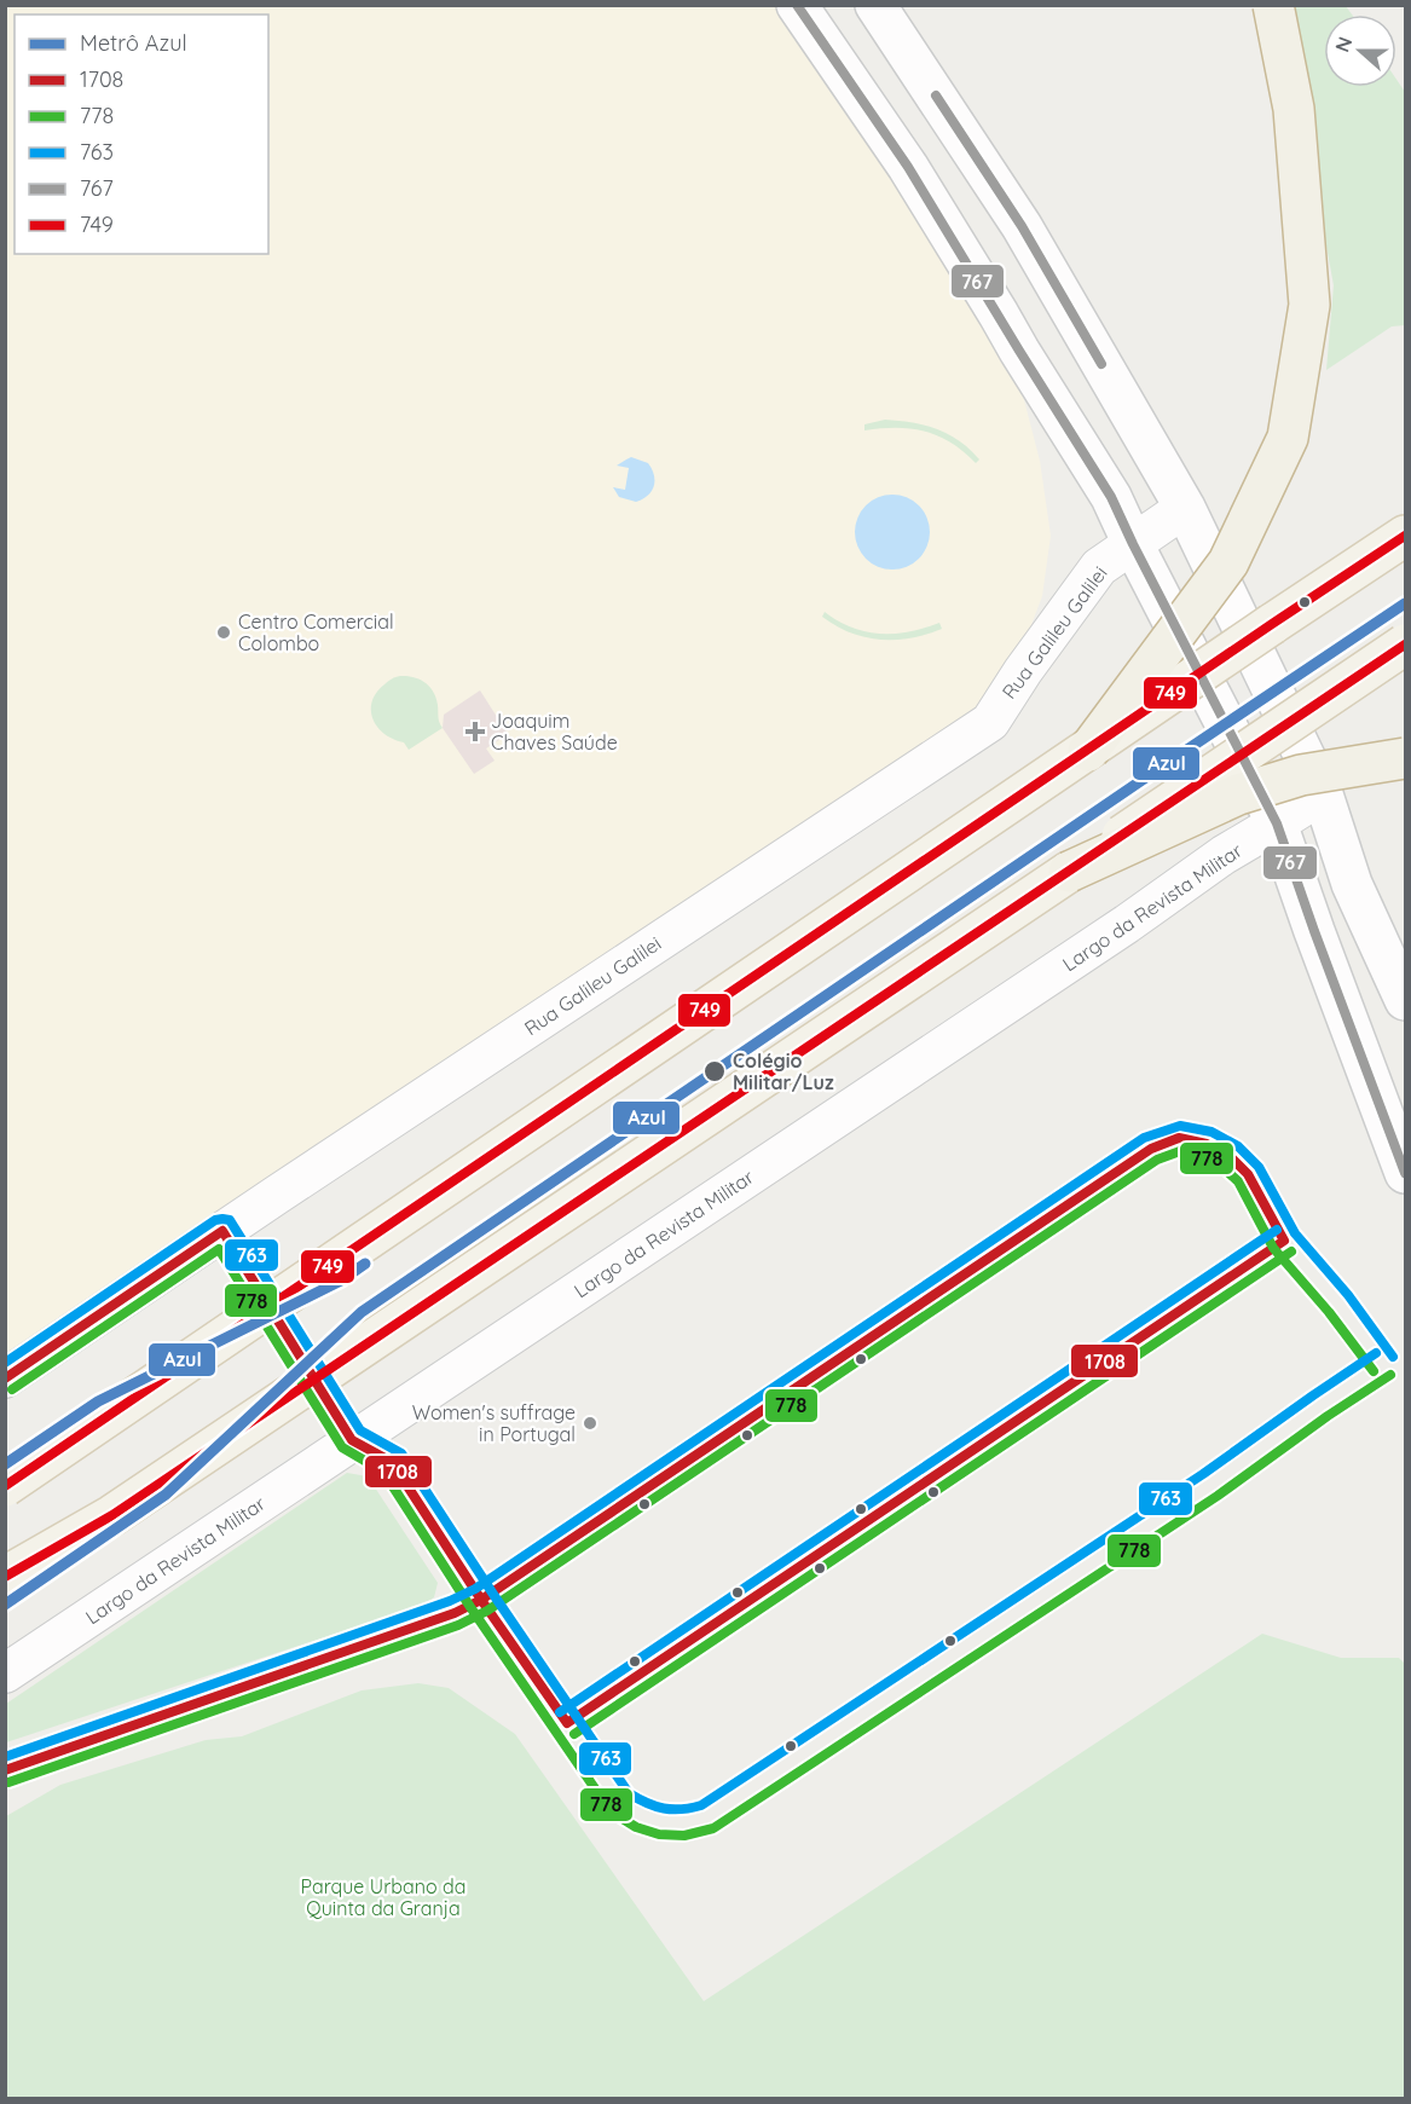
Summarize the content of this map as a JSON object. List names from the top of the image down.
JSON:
{
  "streets": {
    "street": ["Rua Galileu Galilei", "Largo da Revista Militar"]
  },
  "parks": ["Parque Urbano da Quinta da Granja"],
  "places": {
    "other": ["Centro Comercial Colombo", "Colégio Militar/Luz", "Women's suffrage in Portugal"],
    "health": ["Joaquim Chaves Saúde"]
  },
  "lines": [
    "transit line 767",
    "transit line 749",
    "metro line Azul",
    "transit line 763",
    "transit line 1708",
    "transit line 778"
  ],
  "legend": [
    "Metrô Azul",
    "1708",
    "778",
    "763",
    "767",
    "749"
  ],
  "north": "left"
}
